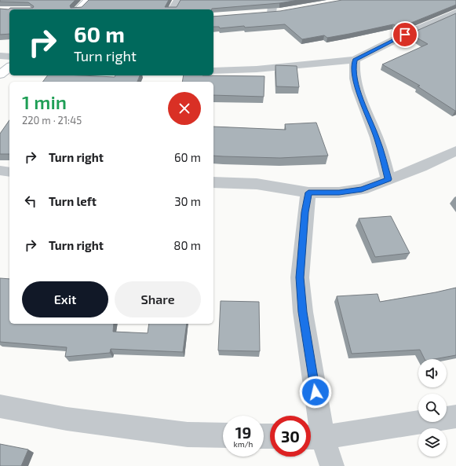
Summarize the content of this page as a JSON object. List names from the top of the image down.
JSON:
{
  "page": {
    "turn": ["60 m", "Turn right"],
    "heading": ["1 min", "220 m · 21:45"],
    "list": [
      {
        "name": "Turn right",
        "value": "60 m"
      },
      {
        "name": "Turn left",
        "value": "30 m"
      },
      {
        "name": "Turn right",
        "value": "80 m"
      }
    ],
    "buttons": ["Exit", "Share"],
    "speed": "19 km/h",
    "limit": "30"
  }
}
